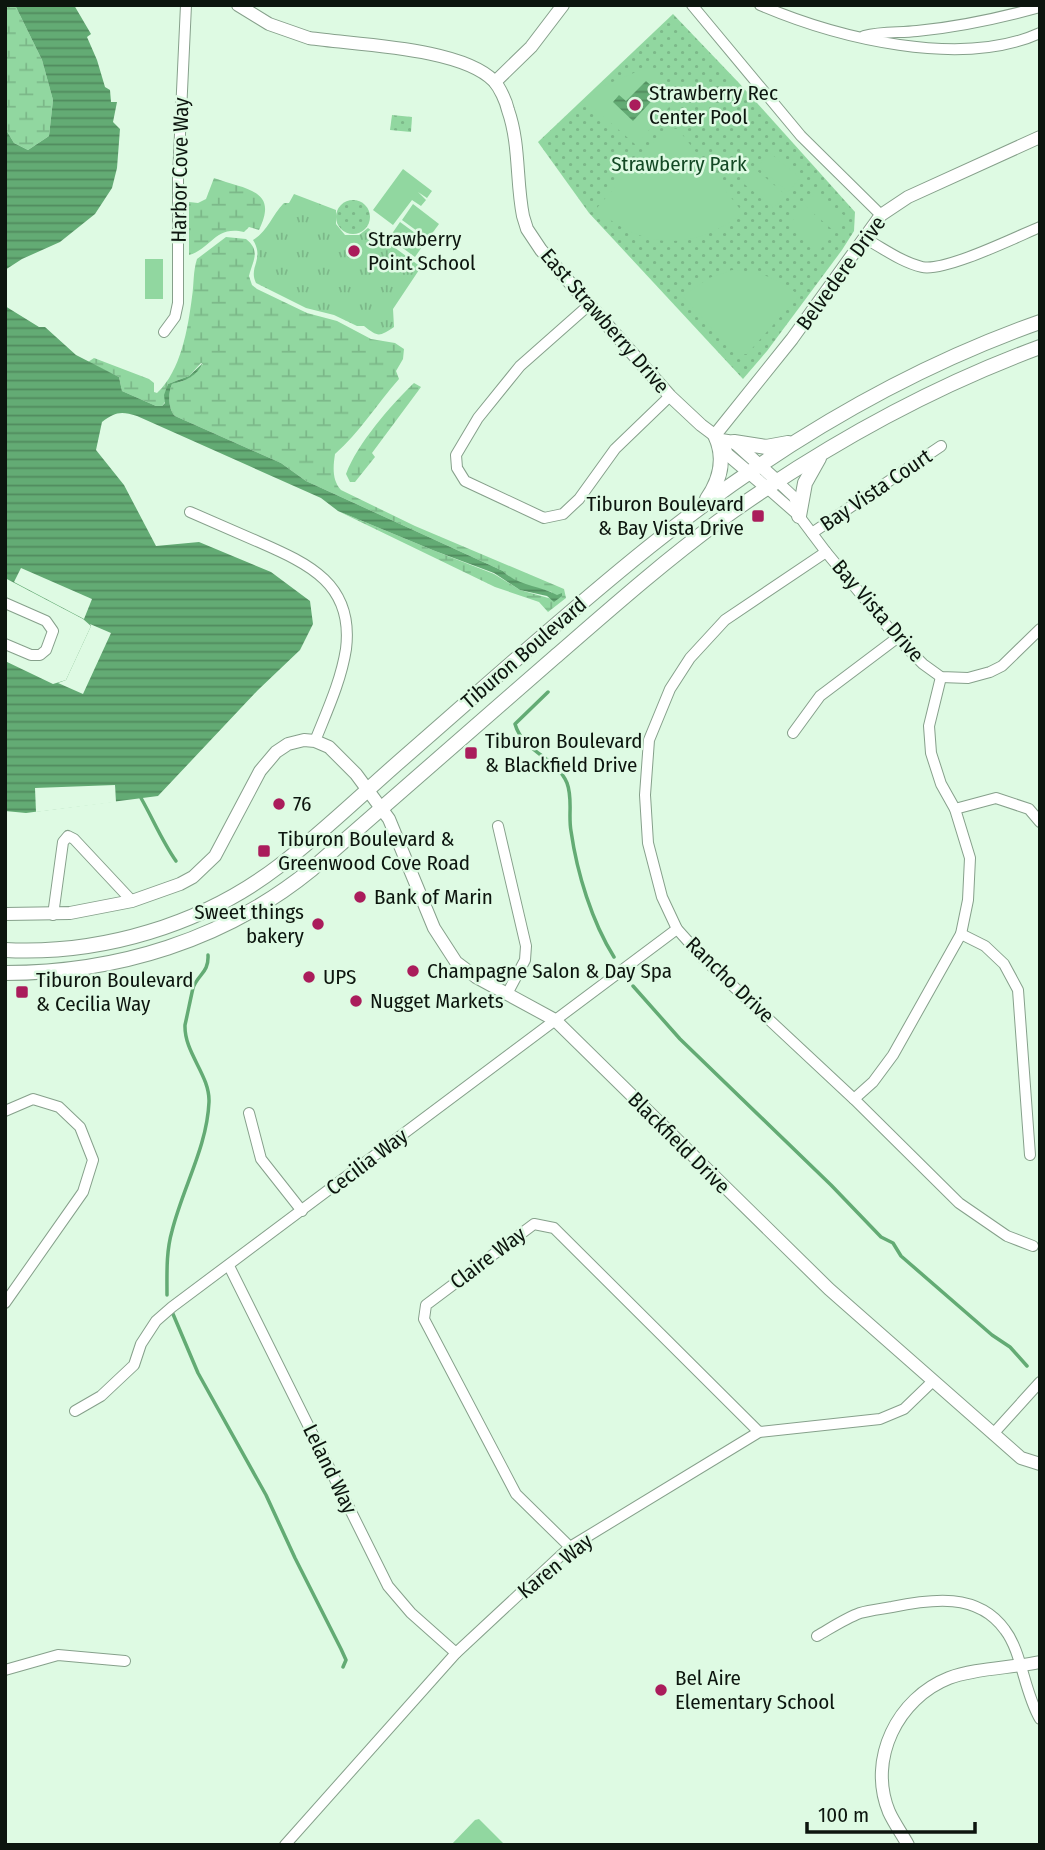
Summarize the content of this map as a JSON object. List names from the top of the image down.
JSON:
{
  "streets": {
    "main road": ["Tiburon Boulevard"],
    "street": [
      "Harbor Cove Way",
      "Belvedere Drive",
      "East Strawberry Drive",
      "Bay Vista Court",
      "Bay Vista Drive",
      "Rancho Drive",
      "Blackfield Drive",
      "Cecilia Way",
      "Claire Way",
      "Leland Way",
      "Karen Way"
    ]
  },
  "crossings": [
    ["Belvedere Drive", "East Strawberry Drive"],
    ["East Strawberry Drive", "Bay Vista Drive"],
    ["East Strawberry Drive", "Tiburon Boulevard"],
    ["Bay Vista Court", "Bay Vista Drive"],
    ["Bay Vista Drive", "Tiburon Boulevard"],
    ["Bay Vista Drive", "Rancho Drive"],
    ["Tiburon Boulevard", "Blackfield Drive"],
    ["Rancho Drive", "Cecilia Way"],
    ["Blackfield Drive", "Cecilia Way"],
    ["Blackfield Drive", "Karen Way"],
    ["Cecilia Way", "Leland Way"],
    ["Claire Way", "Karen Way"],
    ["Leland Way", "Karen Way"]
  ],
  "parks": ["Strawberry Park"],
  "places": {
    "other": [
      "Strawberry Rec Center Pool",
      "Strawberry Point School",
      "76",
      "Bank of Marin",
      "Sweet things bakery",
      "Champagne Salon & Day Spa",
      "UPS",
      "Nugget Markets",
      "Bel Aire Elementary School"
    ],
    "transit": [
      "Tiburon Boulevard & Bay Vista Drive",
      "Tiburon Boulevard & Blackfield Drive",
      "Tiburon Boulevard & Greenwood Cove Road",
      "Tiburon Boulevard & Cecilia Way"
    ]
  },
  "scale_bar": "100 m"
}
